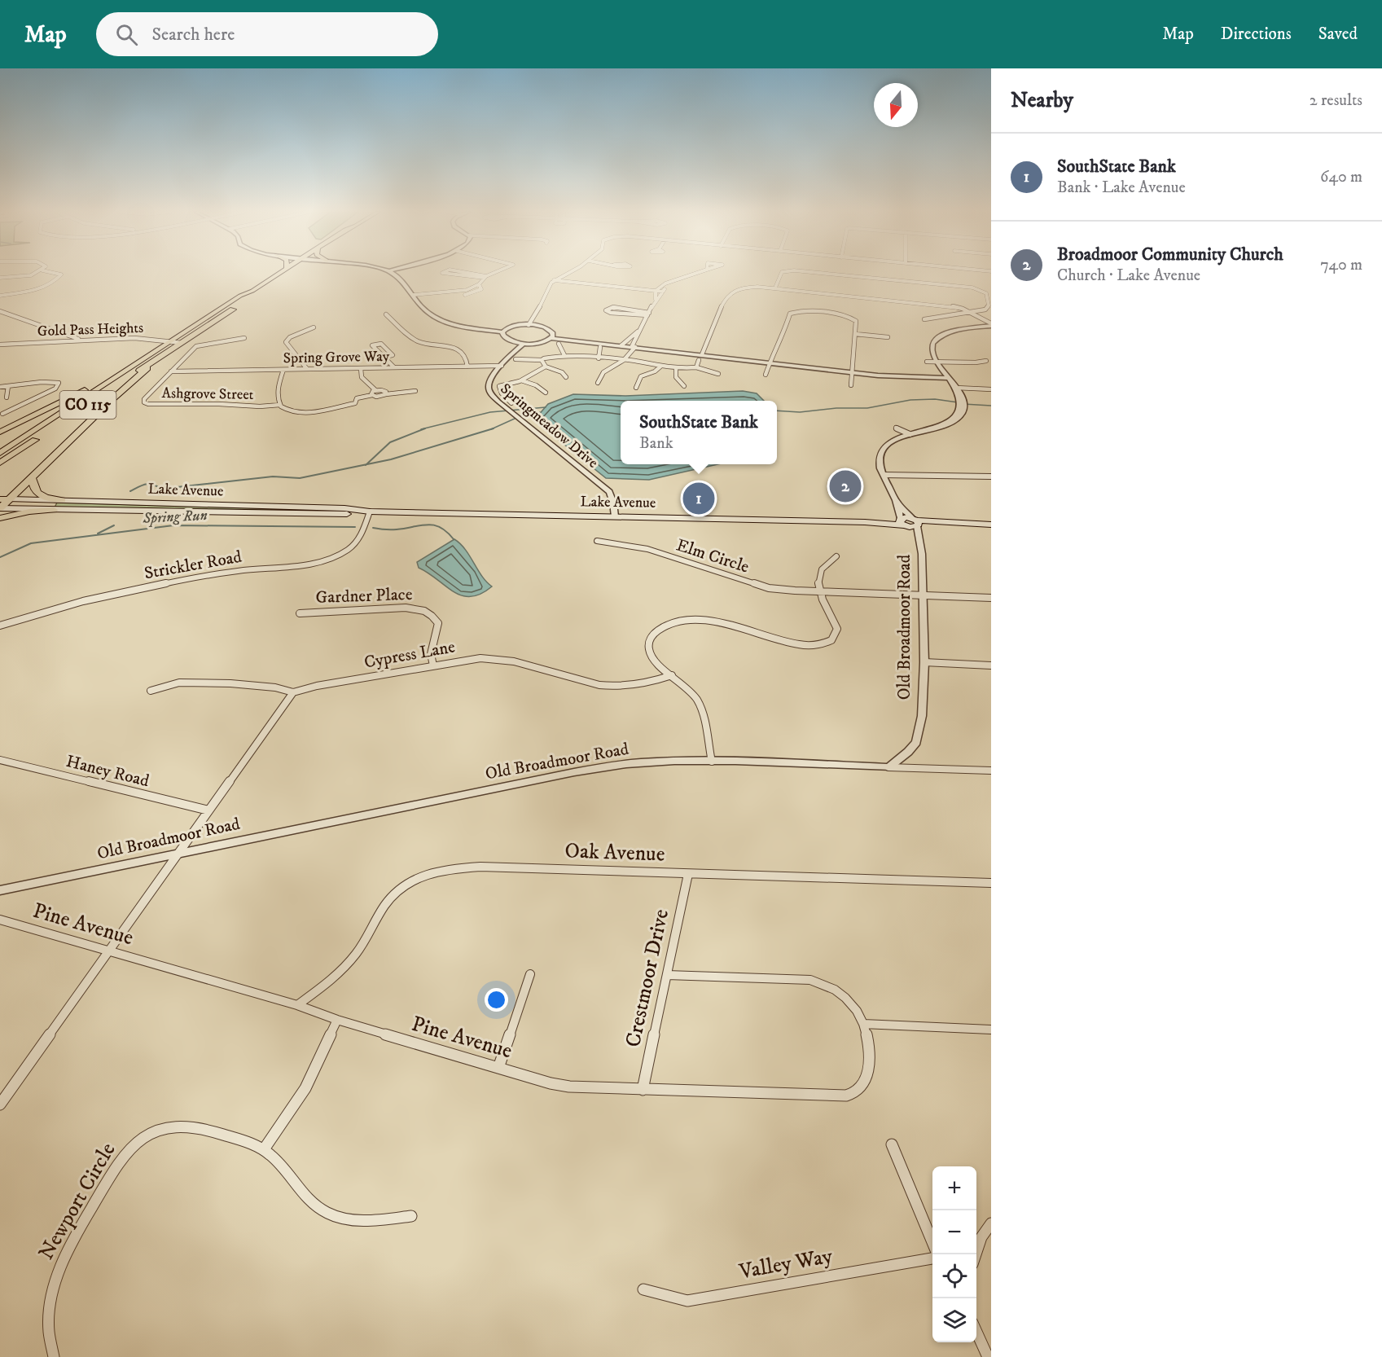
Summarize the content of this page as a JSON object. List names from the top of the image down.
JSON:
{
  "streets": {
    "main road": ["CO 115", "Lake Avenue"],
    "street": [
      "Gold Pass Heights",
      "Spring Grove Way",
      "Ashgrove Street",
      "Springmeadow Drive",
      "Elm Circle",
      "Strickler Road",
      "Gardner Place",
      "Old Broadmoor Road",
      "Cypress Lane",
      "Haney Road",
      "Oak Avenue",
      "Pine Avenue",
      "Crestmoor Drive",
      "Newport Circle",
      "Valley Way"
    ]
  },
  "crossings": [
    ["Gold Pass Heights", "CO 115"],
    ["Spring Grove Way", "Ashgrove Street"],
    ["Spring Grove Way", "Springmeadow Drive"],
    ["Springmeadow Drive", "Lake Avenue"],
    ["Lake Avenue", "Strickler Road"],
    ["Lake Avenue", "Old Broadmoor Road"],
    ["Elm Circle", "Old Broadmoor Road"],
    ["Gardner Place", "Cypress Lane"],
    ["Oak Avenue", "Pine Avenue"],
    ["Oak Avenue", "Crestmoor Drive"],
    ["Pine Avenue", "Crestmoor Drive"]
  ],
  "water": ["Spring Run"],
  "north": "bottom",
  "page": {
    "header": "Map",
    "search": "Search here",
    "nav": ["Map", "Directions", "Saved"],
    "heading": ["Nearby", "2 results"],
    "list": [
      {
        "mark": "1",
        "name": "SouthState Bank",
        "note": "Bank · Lake Avenue",
        "value": "640 m"
      },
      {
        "mark": "2",
        "name": "Broadmoor Community Church",
        "note": "Church · Lake Avenue",
        "value": "740 m"
      }
    ],
    "popup": ["SouthState Bank", "Bank"],
    "pins": ["2", "1"],
    "map_buttons": ["+", "−"]
  }
}
